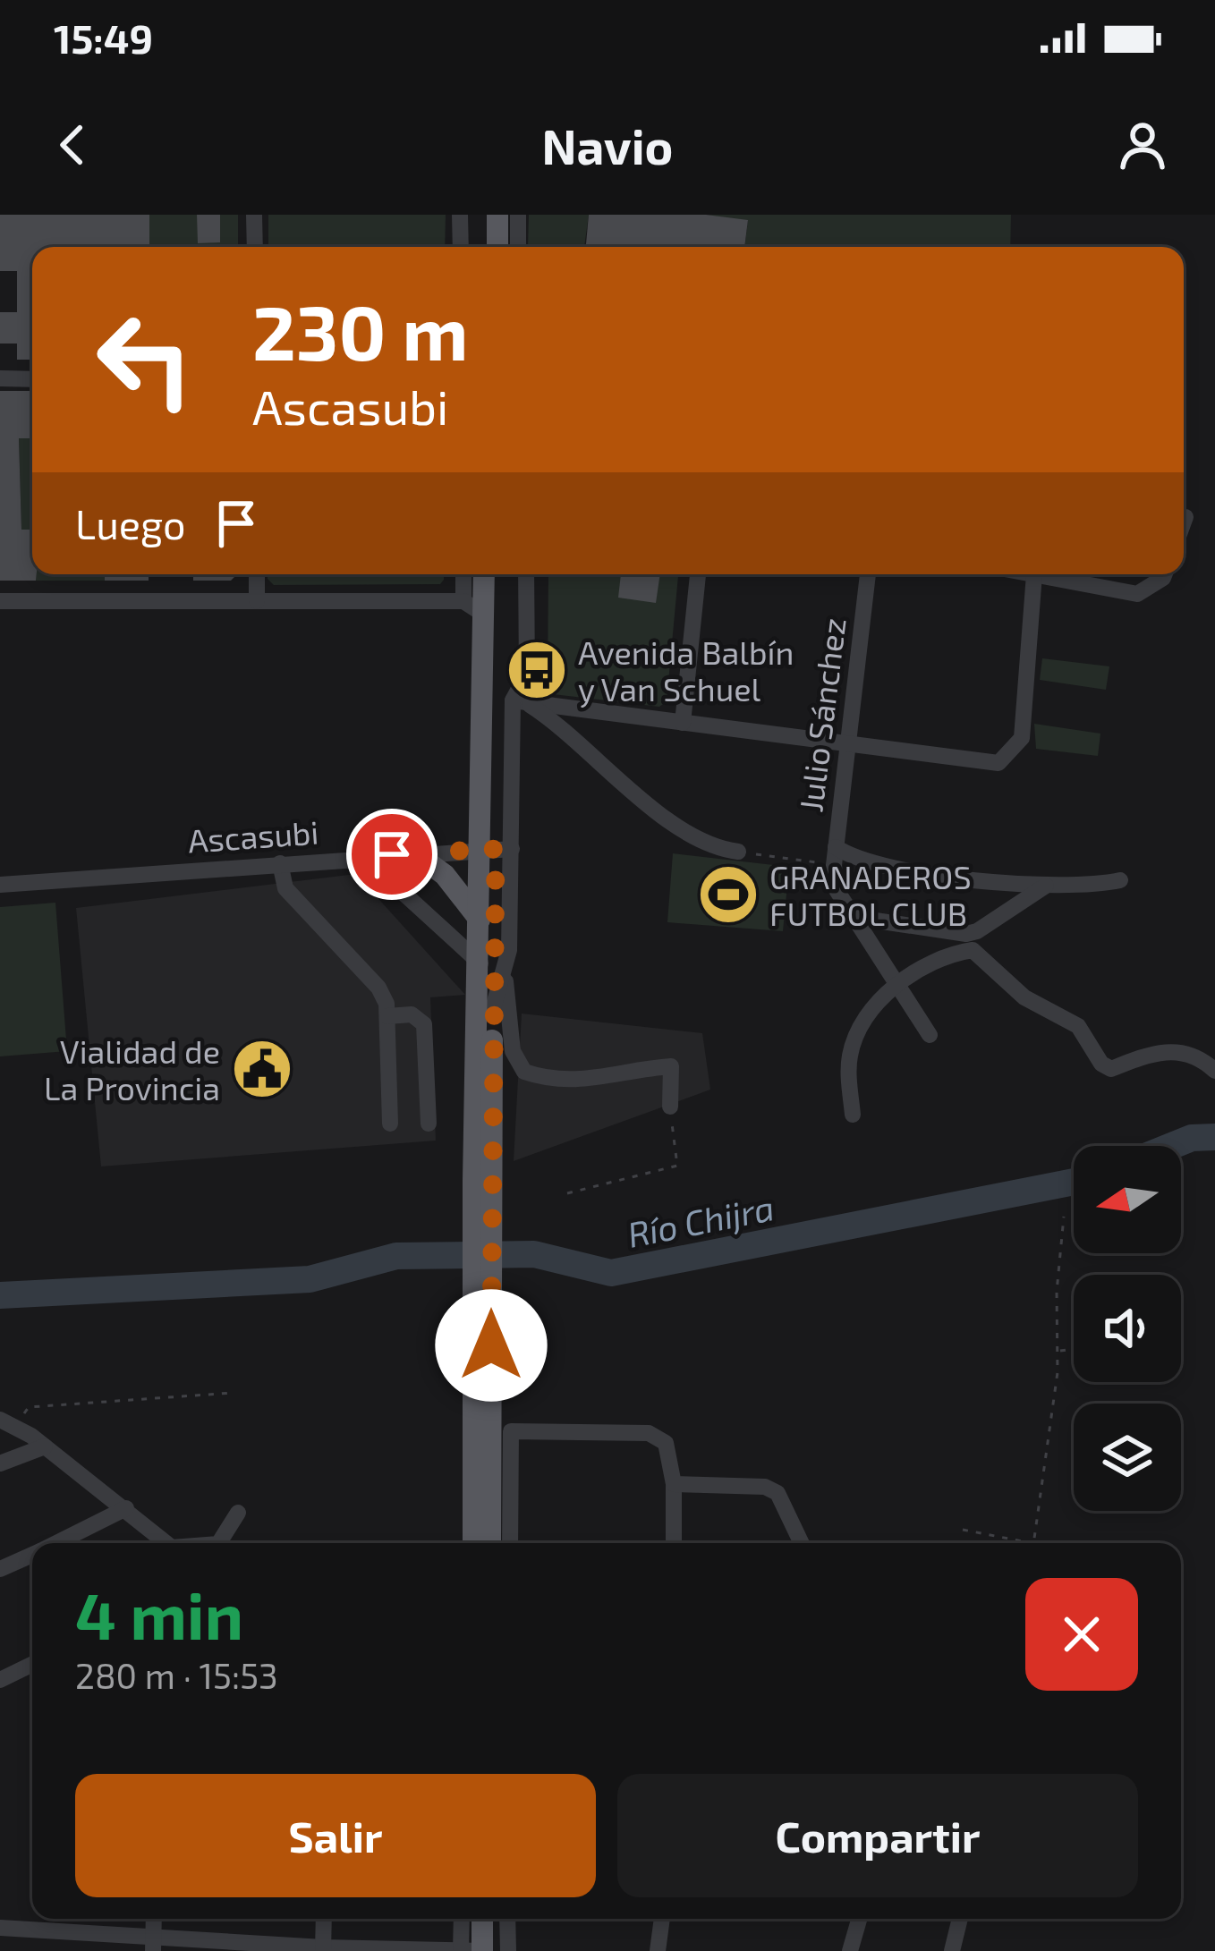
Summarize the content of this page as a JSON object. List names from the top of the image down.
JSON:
{
  "streets": {
    "street": ["Julio Sánchez", "Ascasubi"]
  },
  "water": ["Río Chijra"],
  "places": {
    "bus stop": ["Avenida Balbín y Van Schuel"],
    "sports": ["GRANADEROS FUTBOL CLUB"],
    "public building": ["Vialidad de La Provincia"]
  },
  "north": "left",
  "page": {
    "status": "15:49",
    "header": "Navio",
    "turn": ["230 m", "Ascasubi"],
    "then": "Luego",
    "heading": ["4 min", "280 m · 15:53"],
    "buttons": ["Salir", "Compartir"]
  }
}
